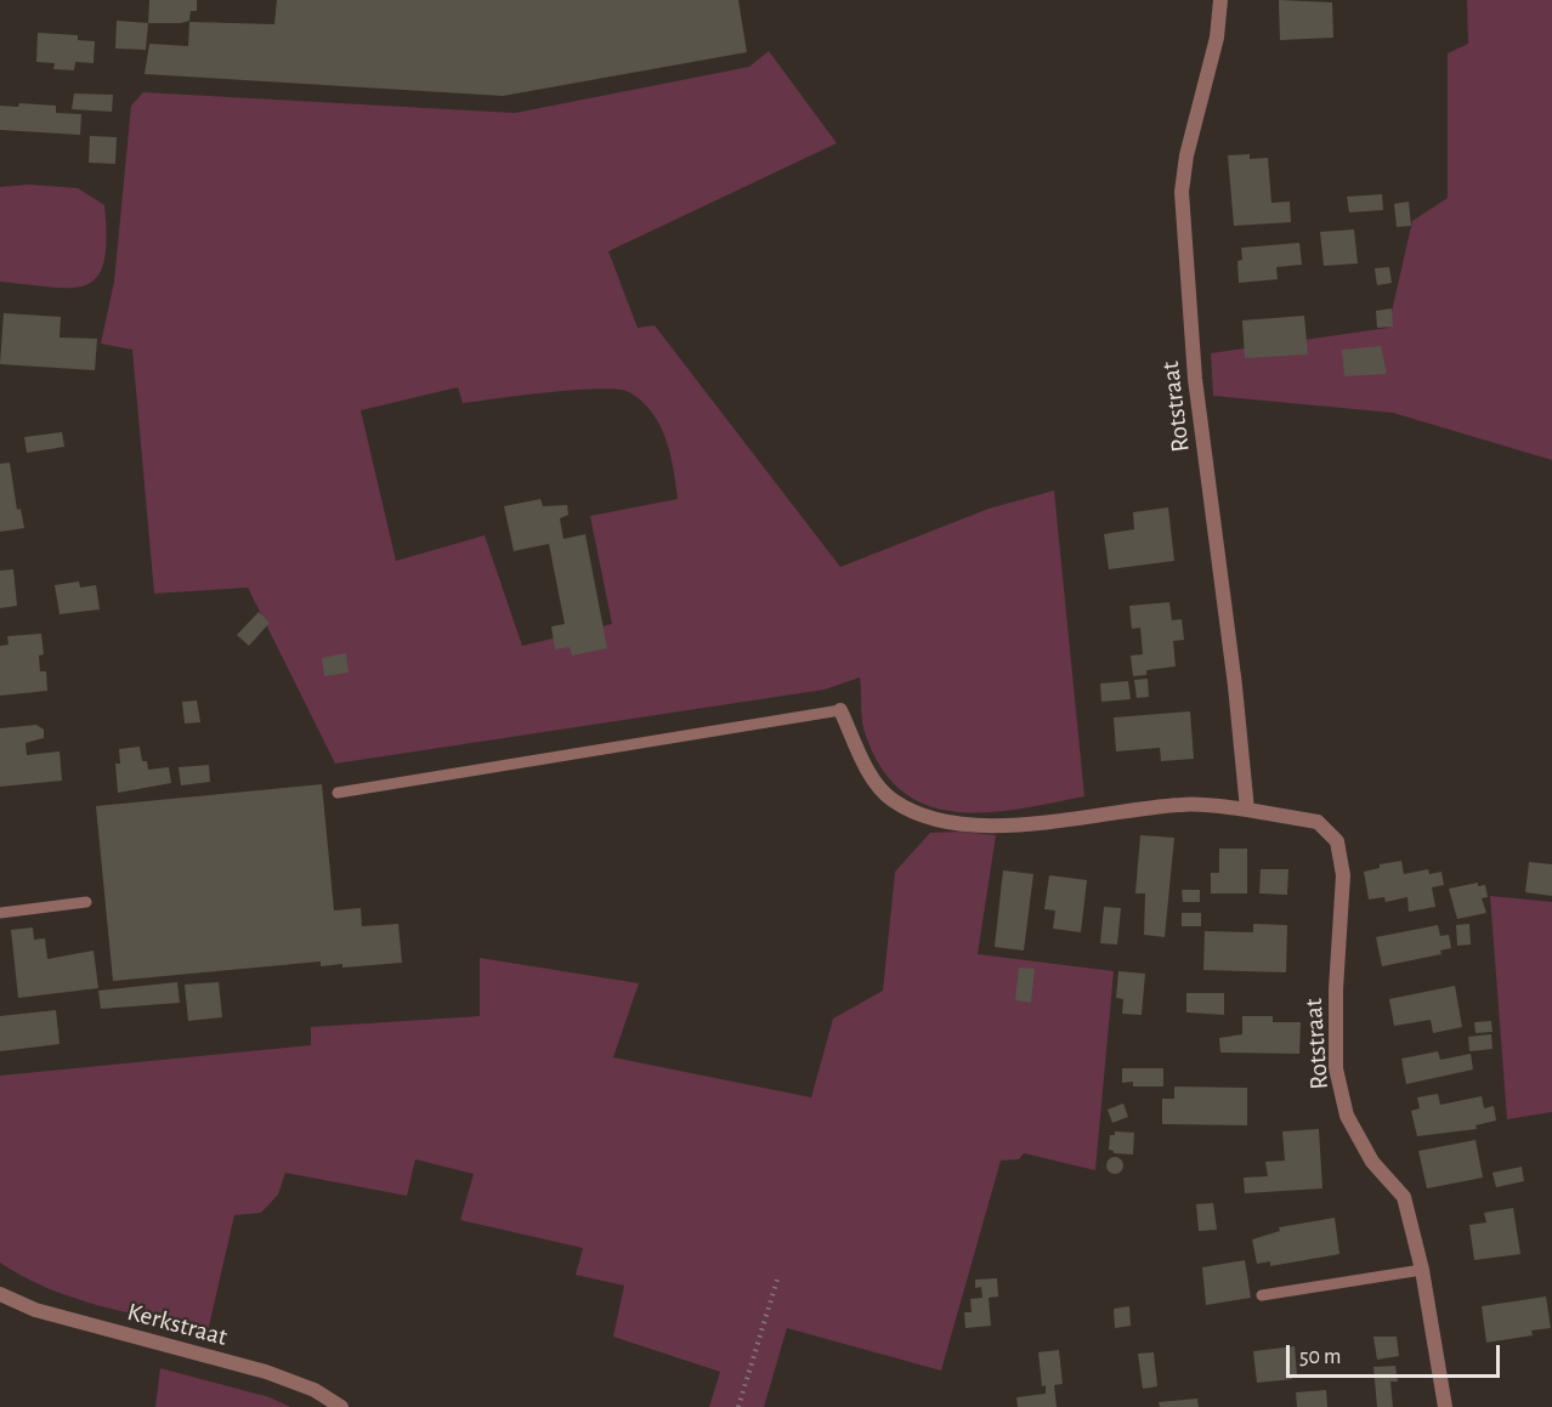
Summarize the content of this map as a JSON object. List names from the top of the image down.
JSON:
{
  "streets": {
    "street": ["Rotstraat", "Kerkstraat"]
  },
  "scale_bar": "50 m"
}
